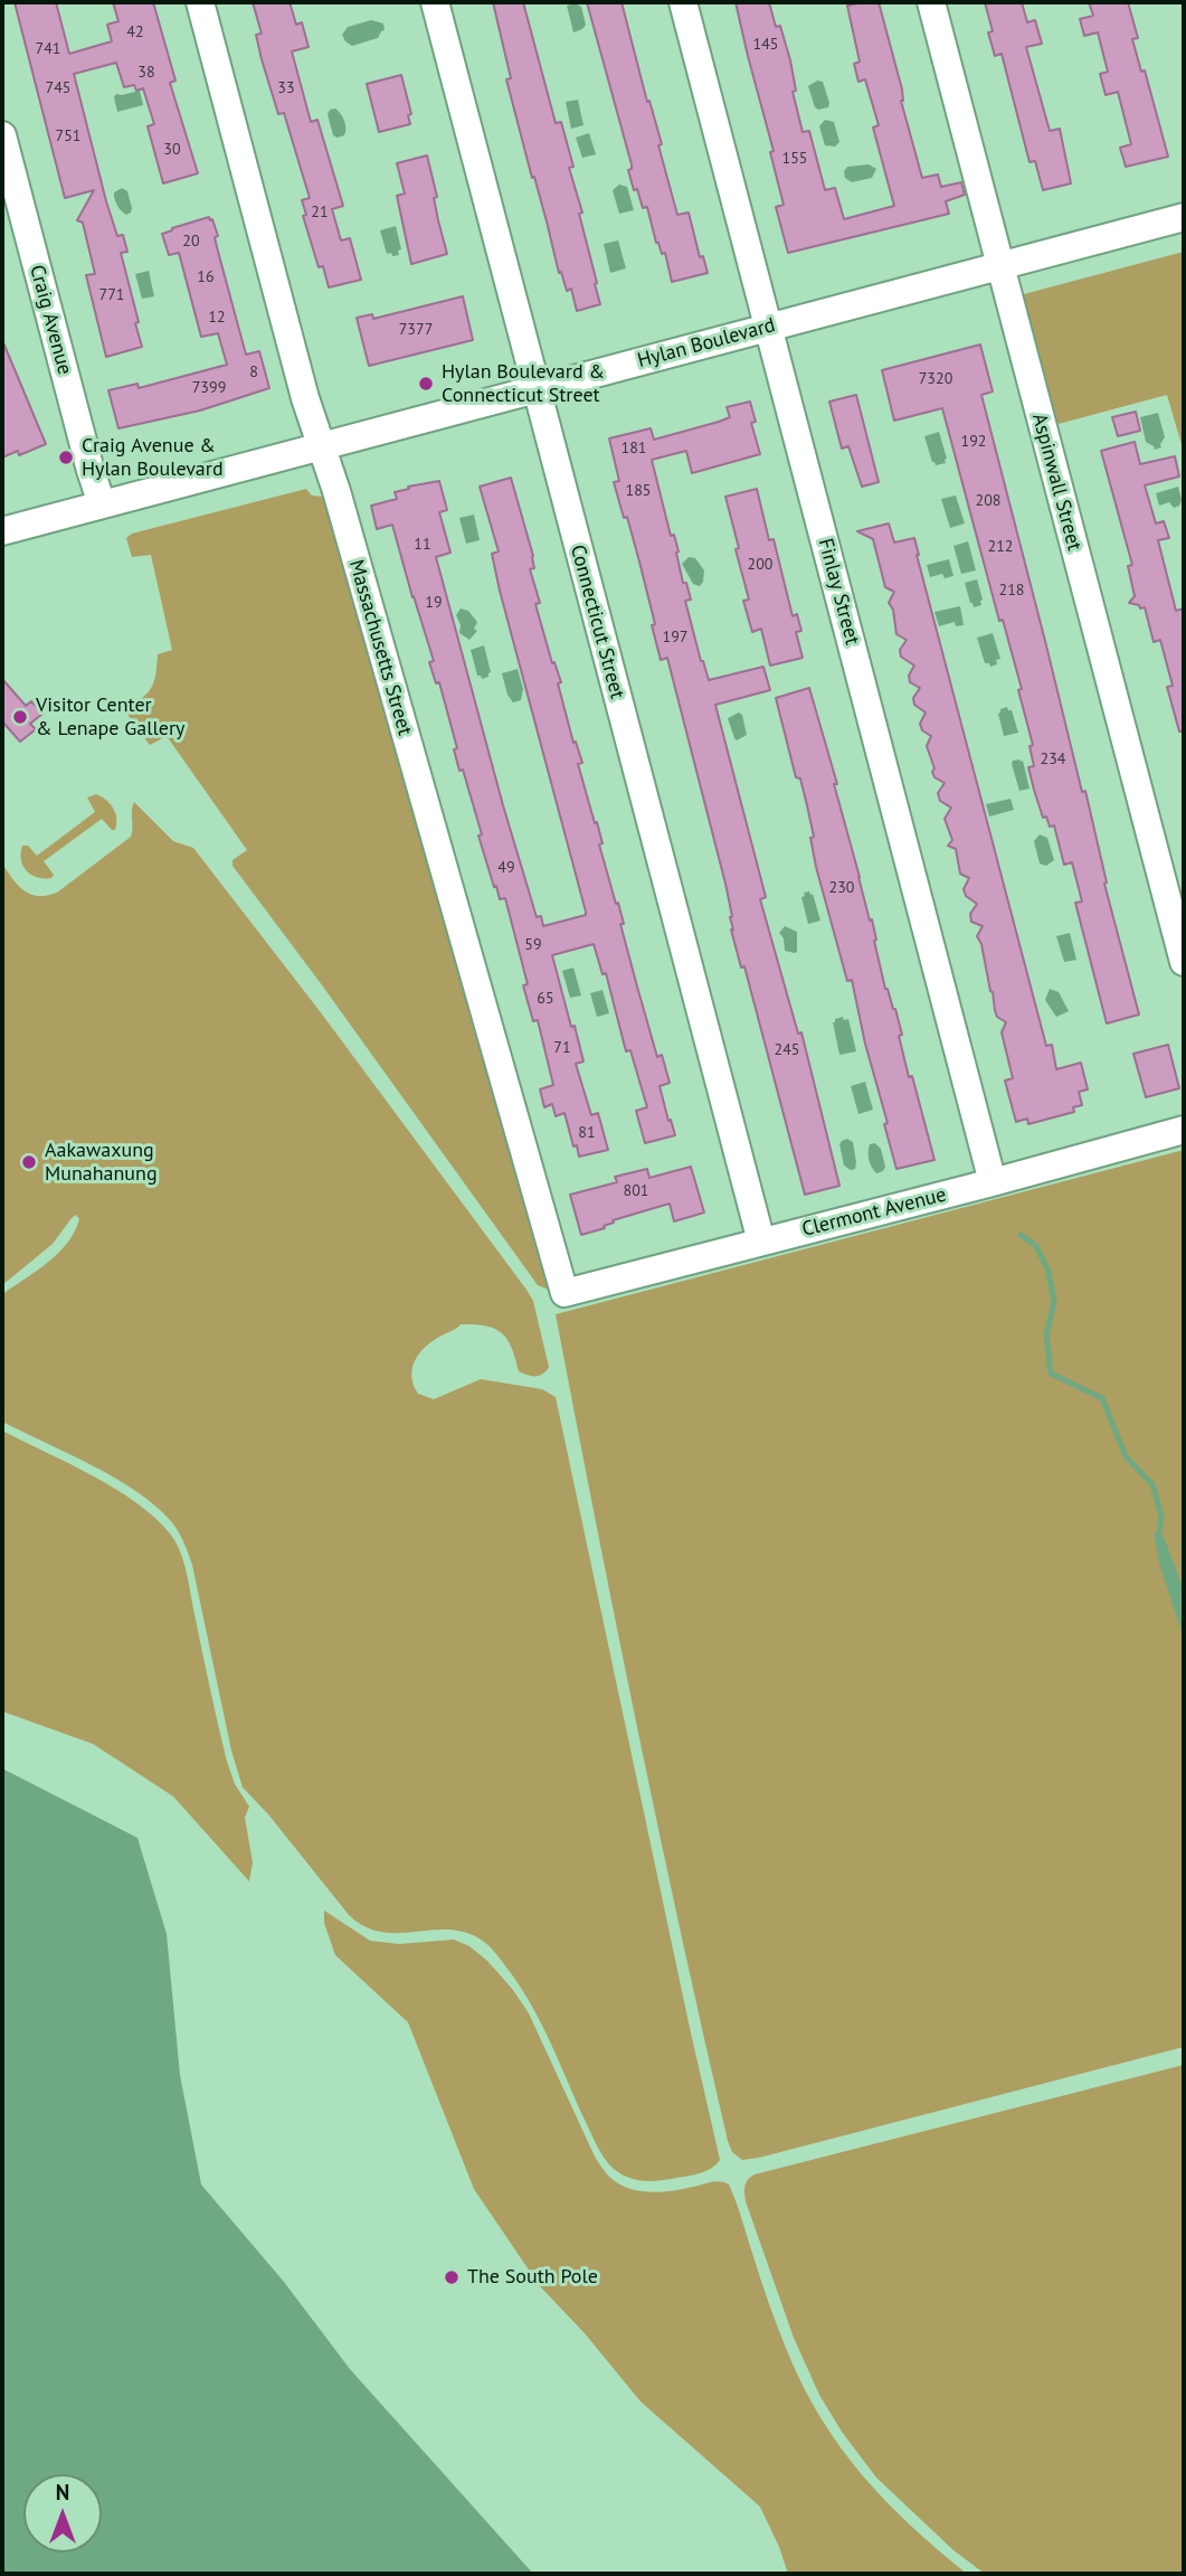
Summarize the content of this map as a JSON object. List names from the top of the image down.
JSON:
{
  "streets": {
    "street": [
      "Craig Avenue",
      "Hylan Boulevard",
      "Aspinwall Street",
      "Finlay Street",
      "Connecticut Street",
      "Massachusetts Street",
      "Clermont Avenue"
    ]
  },
  "crossings": [
    ["Craig Avenue", "Hylan Boulevard"],
    ["Hylan Boulevard", "Aspinwall Street"],
    ["Hylan Boulevard", "Finlay Street"],
    ["Hylan Boulevard", "Connecticut Street"],
    ["Hylan Boulevard", "Massachusetts Street"],
    ["Finlay Street", "Clermont Avenue"],
    ["Connecticut Street", "Clermont Avenue"],
    ["Massachusetts Street", "Clermont Avenue"]
  ],
  "places": [
    "Hylan Boulevard & Connecticut Street",
    "Craig Avenue & Hylan Boulevard",
    "Visitor Center & Lenape Gallery",
    "Aakawaxung Munahanung",
    "The South Pole"
  ],
  "house_numbers": [
    "42",
    "145",
    "741",
    "38",
    "745",
    "33",
    "751",
    "30",
    "155",
    "21",
    "20",
    "16",
    "771",
    "12",
    "7377",
    "8",
    "7320",
    "7399",
    "192",
    "181",
    "185",
    "208",
    "11",
    "212",
    "200",
    "218",
    "19",
    "197",
    "234",
    "49",
    "230",
    "59",
    "65",
    "71",
    "245",
    "81",
    "801"
  ],
  "north": "top"
}
